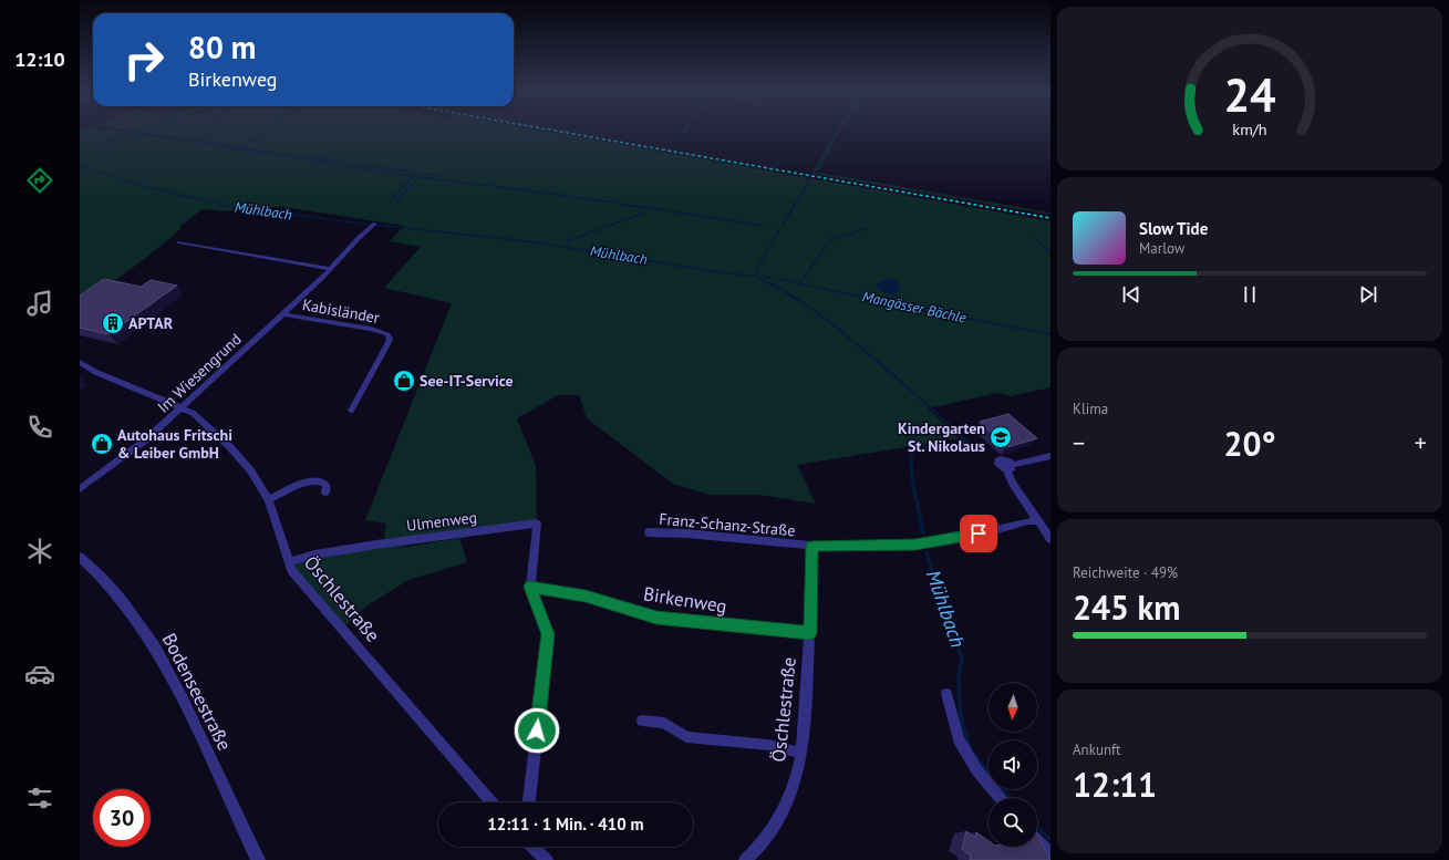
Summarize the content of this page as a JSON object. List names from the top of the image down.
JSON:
{
  "streets": {
    "street": [
      "Kabisländer",
      "Im Wiesengrund",
      "Ulmenweg",
      "Franz-Schanz-Straße",
      "Öschlestraße",
      "Birkenweg",
      "Bodenseestraße"
    ]
  },
  "crossings": [
    ["Kabisländer", "Im Wiesengrund"],
    ["Im Wiesengrund", "Öschlestraße"],
    ["Ulmenweg", "Öschlestraße"],
    ["Ulmenweg", "Birkenweg"],
    ["Franz-Schanz-Straße", "Öschlestraße"],
    ["Öschlestraße", "Birkenweg"]
  ],
  "water": ["Mühlbach", "Mangässer Bächle"],
  "places": {
    "building": ["APTAR"],
    "shop": ["See-IT-Service", "Autohaus Fritschi & Leiber GmbH"],
    "school or university": ["Kindergarten St. Nikolaus"]
  },
  "north": "bottom",
  "page": {
    "tabs": "12:10",
    "turn": ["80 m", "Birkenweg"],
    "song": ["Slow Tide", "Marlow"],
    "tile": [
      "Klima",
      ["Reichweite · 49%", "245 km"],
      ["Ankunft", "12:11"]
    ],
    "heat": ["−", "20°", "+"],
    "limit": "30",
    "trip": "12:11 · 1 Min. · 410 m",
    "gauge": ["24", "km/h"]
  }
}
